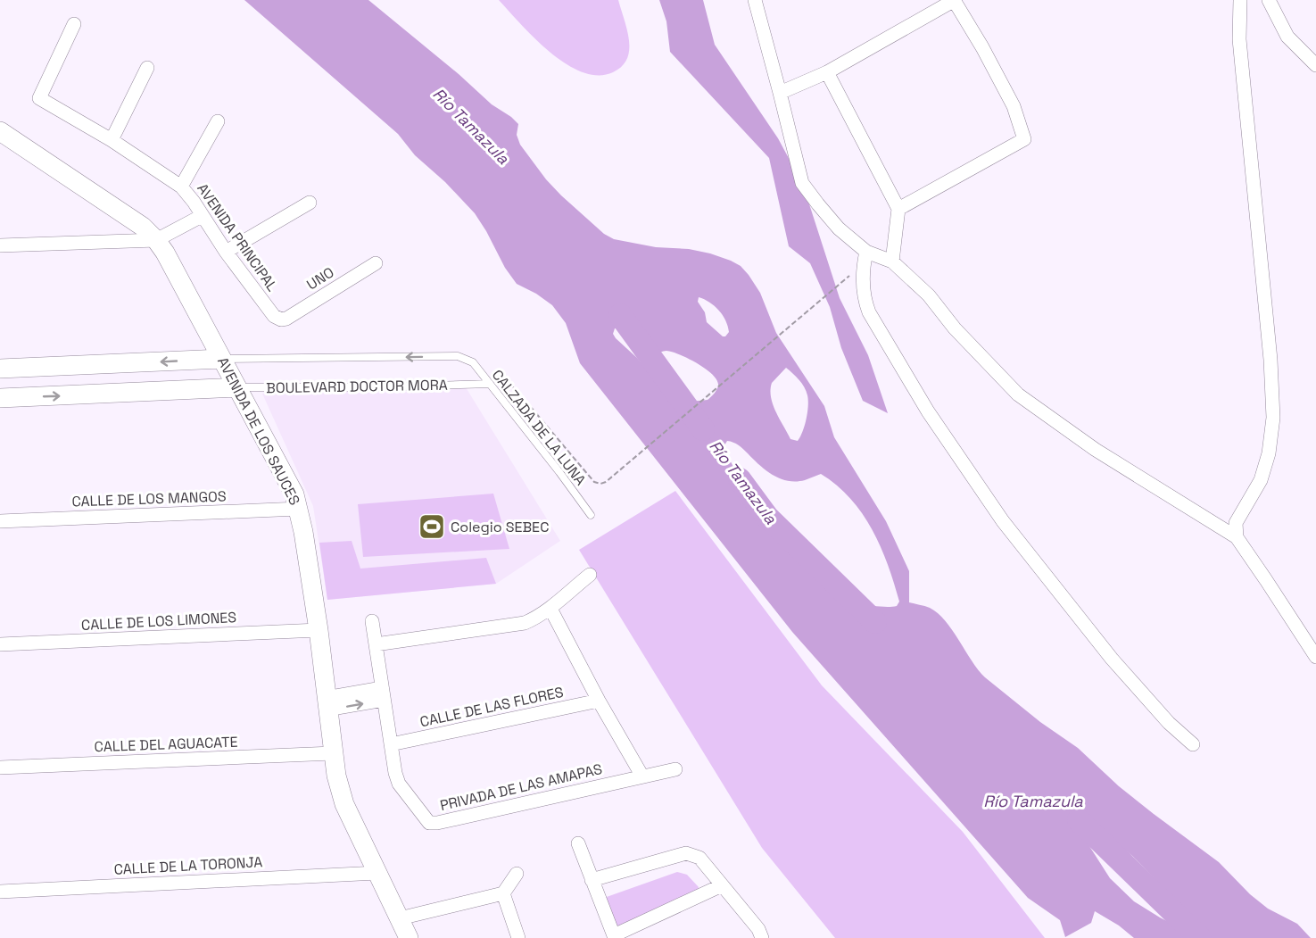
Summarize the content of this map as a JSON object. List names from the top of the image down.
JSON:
{
  "streets": {
    "street": [
      "AVENIDA PRINCIPAL",
      "UNO",
      "BOULEVARD DOCTOR MORA",
      "AVENIDA DE LOS SAUCES",
      "CALLE DE LOS MANGOS",
      "CALLE DE LOS LIMONES",
      "CALLE DE LAS FLORES",
      "CALLE DEL AGUACATE",
      "PRIVADA DE LAS AMAPAS",
      "CALLE DE LA TORONJA"
    ],
    "lane": ["CALZADA DE LA LUNA"]
  },
  "crossings": [
    ["AVENIDA PRINCIPAL", "UNO"],
    ["BOULEVARD DOCTOR MORA", "CALZADA DE LA LUNA"],
    ["BOULEVARD DOCTOR MORA", "AVENIDA DE LOS SAUCES"],
    ["AVENIDA DE LOS SAUCES", "CALLE DE LOS MANGOS"],
    ["AVENIDA DE LOS SAUCES", "CALLE DE LOS LIMONES"],
    ["AVENIDA DE LOS SAUCES", "CALLE DEL AGUACATE"],
    ["AVENIDA DE LOS SAUCES", "CALLE DE LA TORONJA"],
    ["CALLE DE LAS FLORES", "PRIVADA DE LAS AMAPAS"]
  ],
  "water": ["Río Tamazula"],
  "places": {
    "sports": ["Colegio SEBEC"]
  }
}
